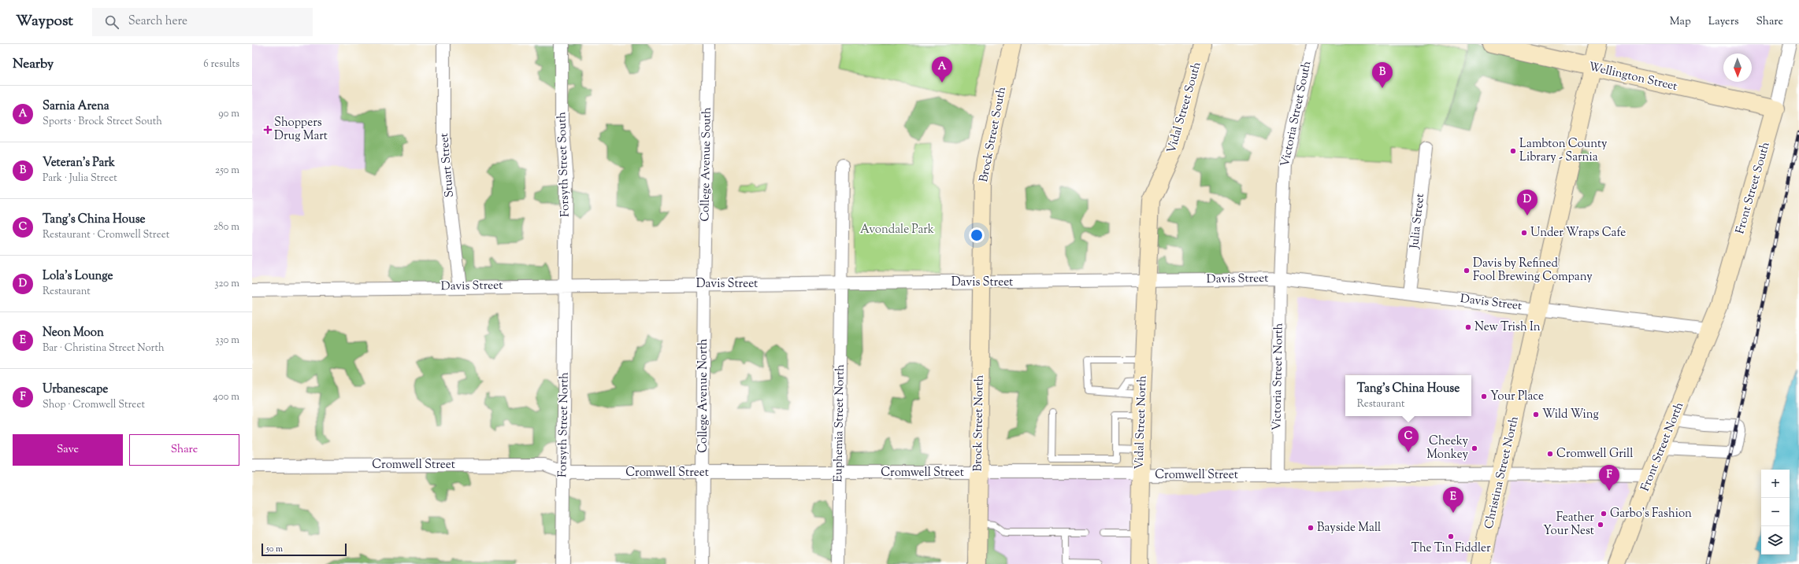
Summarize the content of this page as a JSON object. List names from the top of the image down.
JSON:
{
  "streets": {
    "street": [
      "Wellington Street",
      "Vidal Street South",
      "Victoria Street South",
      "Brock Street South",
      "Forsyth Street South",
      "College Avenue South",
      "Stuart Street",
      "Front Street South",
      "Julia Street",
      "Davis Street",
      "Victoria Street North",
      "College Avenue North",
      "Vidal Street North",
      "Euphemia Street North",
      "Brock Street North",
      "Forsyth Street North",
      "Front Street North",
      "Cromwell Street",
      "Christina Street North"
    ]
  },
  "crossings": [
    ["Wellington Street", "Front Street South"],
    ["Wellington Street", "Christina Street North"],
    ["Vidal Street South", "Davis Street"],
    ["Vidal Street South", "Vidal Street North"],
    ["Victoria Street South", "Davis Street"],
    ["Victoria Street South", "Victoria Street North"],
    ["Brock Street South", "Davis Street"],
    ["Brock Street South", "Brock Street North"],
    ["Forsyth Street South", "Davis Street"],
    ["Forsyth Street South", "Forsyth Street North"],
    ["College Avenue South", "Davis Street"],
    ["College Avenue South", "College Avenue North"],
    ["Stuart Street", "Davis Street"],
    ["Front Street South", "Davis Street"],
    ["Front Street South", "Front Street North"],
    ["Julia Street", "Davis Street"],
    ["Davis Street", "Victoria Street North"],
    ["Davis Street", "College Avenue North"],
    ["Davis Street", "Vidal Street North"],
    ["Davis Street", "Euphemia Street North"],
    ["Davis Street", "Brock Street North"],
    ["Davis Street", "Forsyth Street North"],
    ["Davis Street", "Front Street North"],
    ["Davis Street", "Christina Street North"],
    ["Victoria Street North", "Cromwell Street"],
    ["College Avenue North", "Cromwell Street"],
    ["Vidal Street North", "Cromwell Street"],
    ["Euphemia Street North", "Cromwell Street"],
    ["Brock Street North", "Cromwell Street"],
    ["Forsyth Street North", "Cromwell Street"],
    ["Front Street North", "Cromwell Street"],
    ["Cromwell Street", "Christina Street North"]
  ],
  "parks": ["Avondale Park"],
  "places": {
    "health": ["Shoppers Drug Mart"],
    "other": [
      "Lambton County Library - Sarnia",
      "Under Wraps Cafe",
      "Davis by Refined Fool Brewing Company",
      "New Trish In",
      "Your Place",
      "Wild Wing",
      "Cheeky Monkey",
      "Cromwell Grill",
      "Garbo's Fashion",
      "Feather Your Nest",
      "Bayside Mall",
      "The Tin Fiddler"
    ]
  },
  "scale_bar": "50 m",
  "north": "bottom",
  "page": {
    "header": "Waypost",
    "search": "Search here",
    "nav": ["Map", "Layers", "Share"],
    "heading": ["Nearby", "6 results"],
    "pins": [
      "A",
      "B",
      "D",
      "C",
      "F",
      "E"
    ],
    "list": [
      {
        "mark": "A",
        "name": "Sarnia Arena",
        "note": "Sports · Brock Street South",
        "value": "90 m"
      },
      {
        "mark": "B",
        "name": "Veteran's Park",
        "note": "Park · Julia Street",
        "value": "250 m"
      },
      {
        "mark": "C",
        "name": "Tang's China House",
        "note": "Restaurant · Cromwell Street",
        "value": "280 m"
      },
      {
        "mark": "D",
        "name": "Lola's Lounge",
        "note": "Restaurant",
        "value": "320 m"
      },
      {
        "mark": "E",
        "name": "Neon Moon",
        "note": "Bar · Christina Street North",
        "value": "330 m"
      },
      {
        "mark": "F",
        "name": "Urbanescape",
        "note": "Shop · Cromwell Street",
        "value": "400 m"
      }
    ],
    "popup": ["Tang's China House", "Restaurant"],
    "buttons": ["Save", "Share"],
    "map_buttons": ["+", "−"],
    "scale": "50 m"
  }
}
